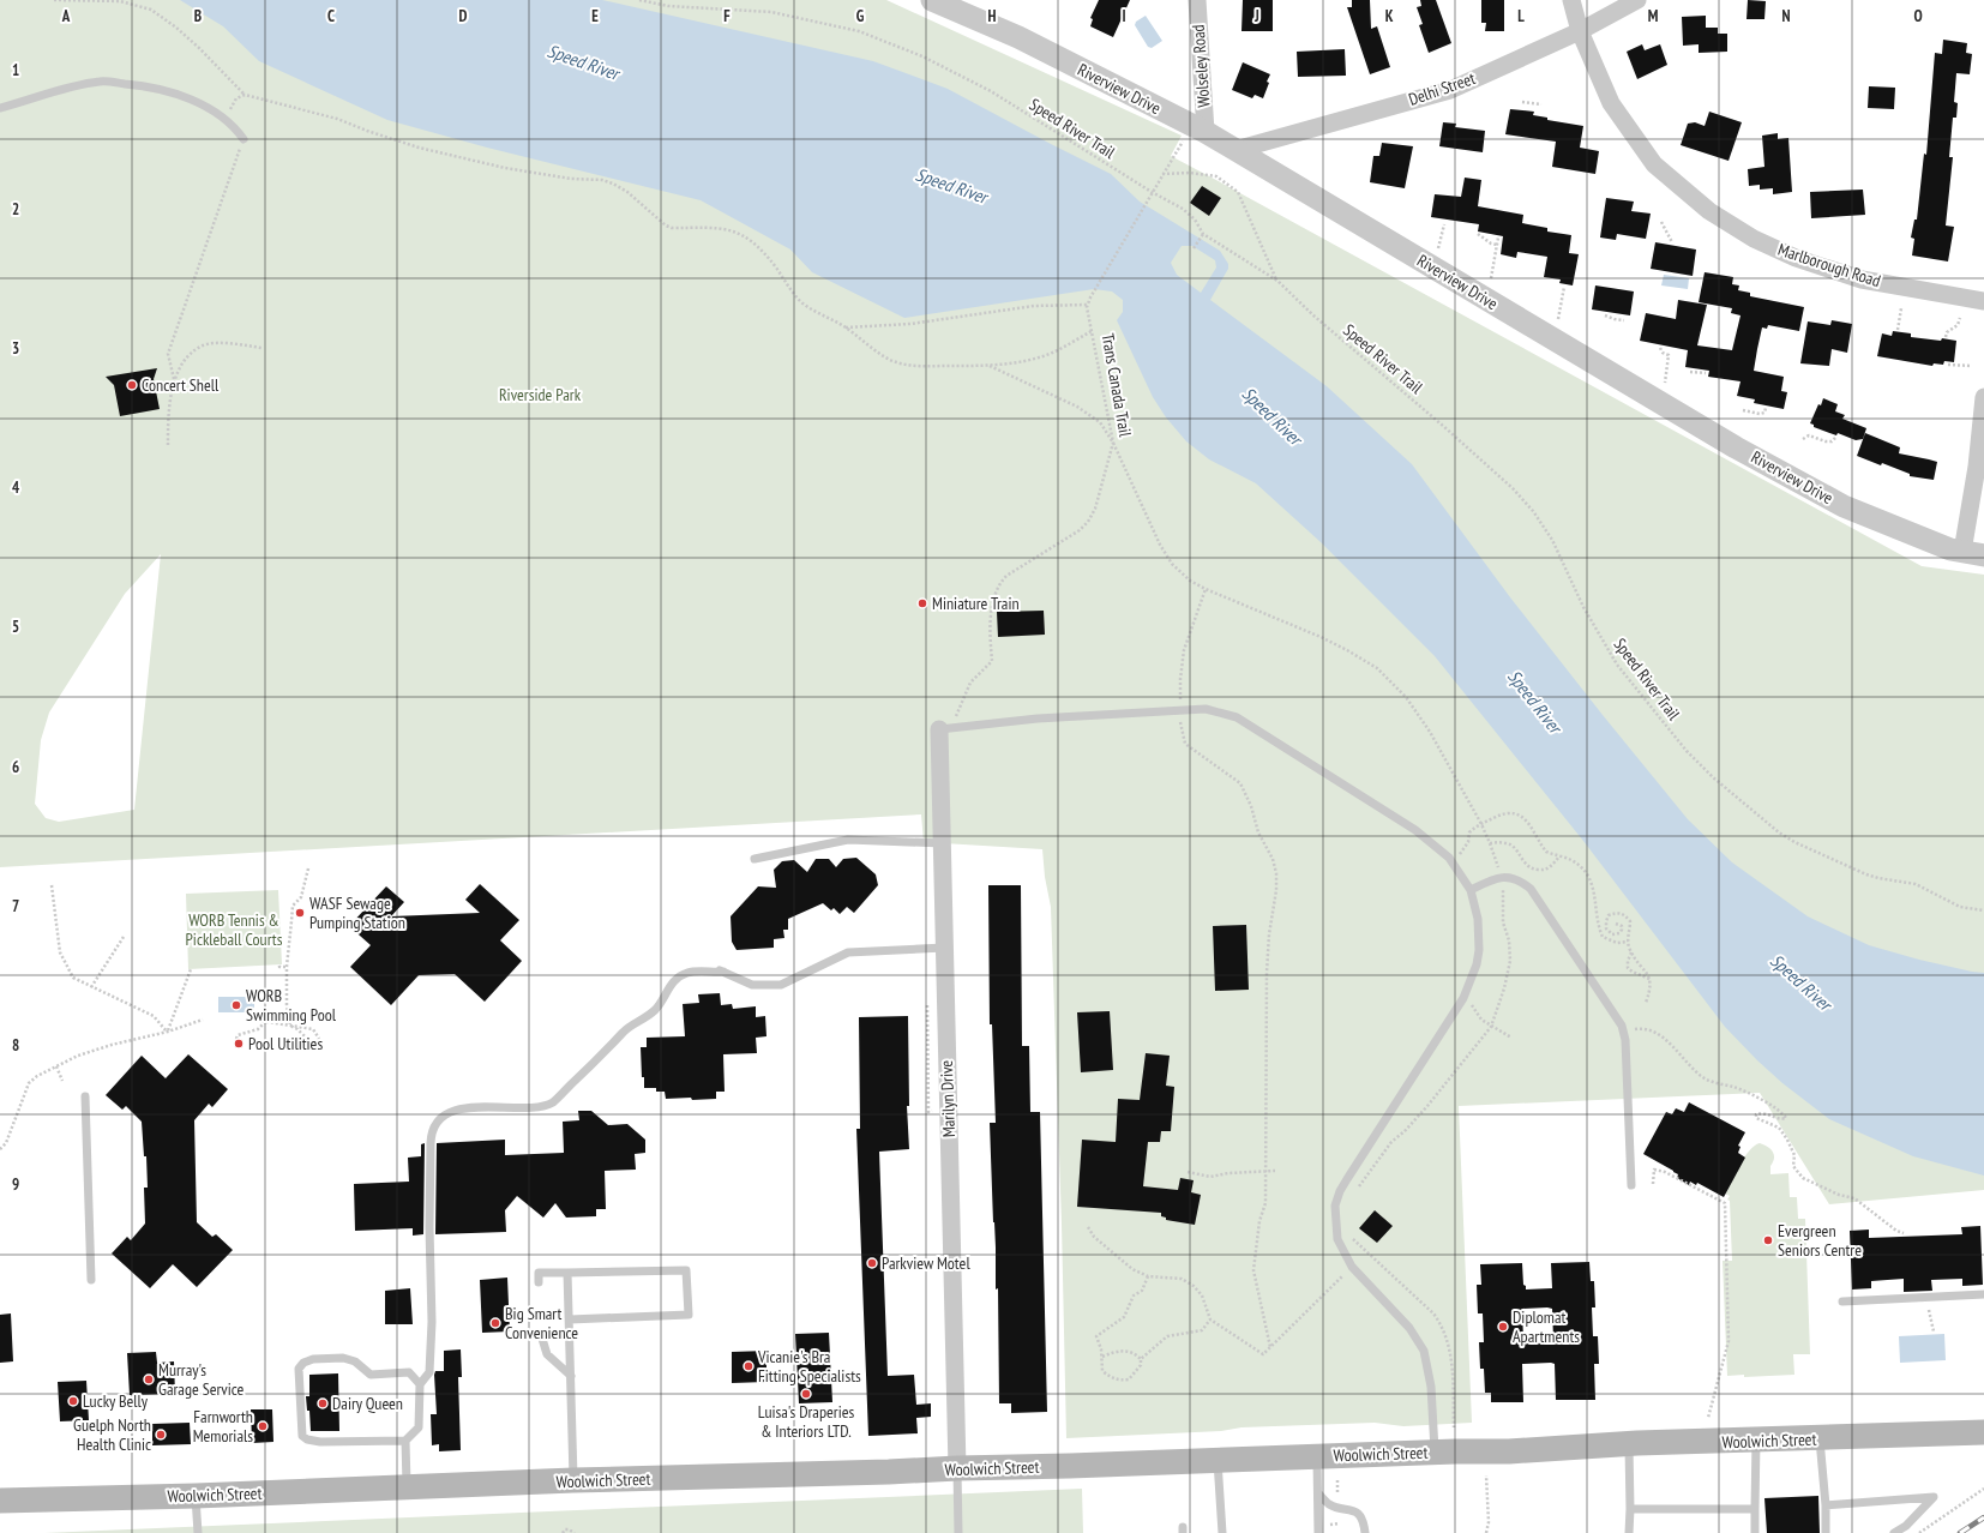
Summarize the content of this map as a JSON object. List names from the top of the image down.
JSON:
{
  "streets": {
    "main road": ["Woolwich Street"],
    "street": [
      "Wolseley Road",
      "Riverview Drive",
      "Delhi Street",
      "Marlborough Road",
      "Marilyn Drive"
    ],
    "path": ["Speed River Trail", "Trans Canada Trail"]
  },
  "crossings": [
    ["Wolseley Road", "Riverview Drive"],
    ["Wolseley Road", "Trans Canada Trail"],
    ["Riverview Drive", "Delhi Street"],
    ["Riverview Drive", "Trans Canada Trail"],
    ["Delhi Street", "Marlborough Road"],
    ["Speed River Trail", "Trans Canada Trail"],
    ["Trans Canada Trail", "Marilyn Drive"],
    ["Marilyn Drive", "Woolwich Street"]
  ],
  "water": ["Speed River"],
  "parks": ["Riverside Park", "WORB Tennis & Pickleball Courts"],
  "places": [
    "Concert Shell",
    "Miniature Train",
    "WASF Sewage Pumping Station",
    "WORB Swimming Pool",
    "Pool Utilities",
    "Evergreen Seniors Centre",
    "Parkview Motel",
    "Big Smart Convenience",
    "Diplomat Apartments",
    "Vicanie's Bra Fitting Specialists",
    "Murray's Garage Service",
    "Luisa's Draperies & Interiors LTD.",
    "Lucky Belly",
    "Dairy Queen",
    "Farnworth Memorials",
    "Guelph North Health Clinic"
  ],
  "grid": {
    "columns": [
      "A",
      "B",
      "C",
      "D",
      "E",
      "F",
      "G",
      "H",
      "I",
      "J",
      "K",
      "L",
      "M",
      "N",
      "O"
    ],
    "rows": [
      "1",
      "2",
      "3",
      "4",
      "5",
      "6",
      "7",
      "8",
      "9"
    ]
  }
}
